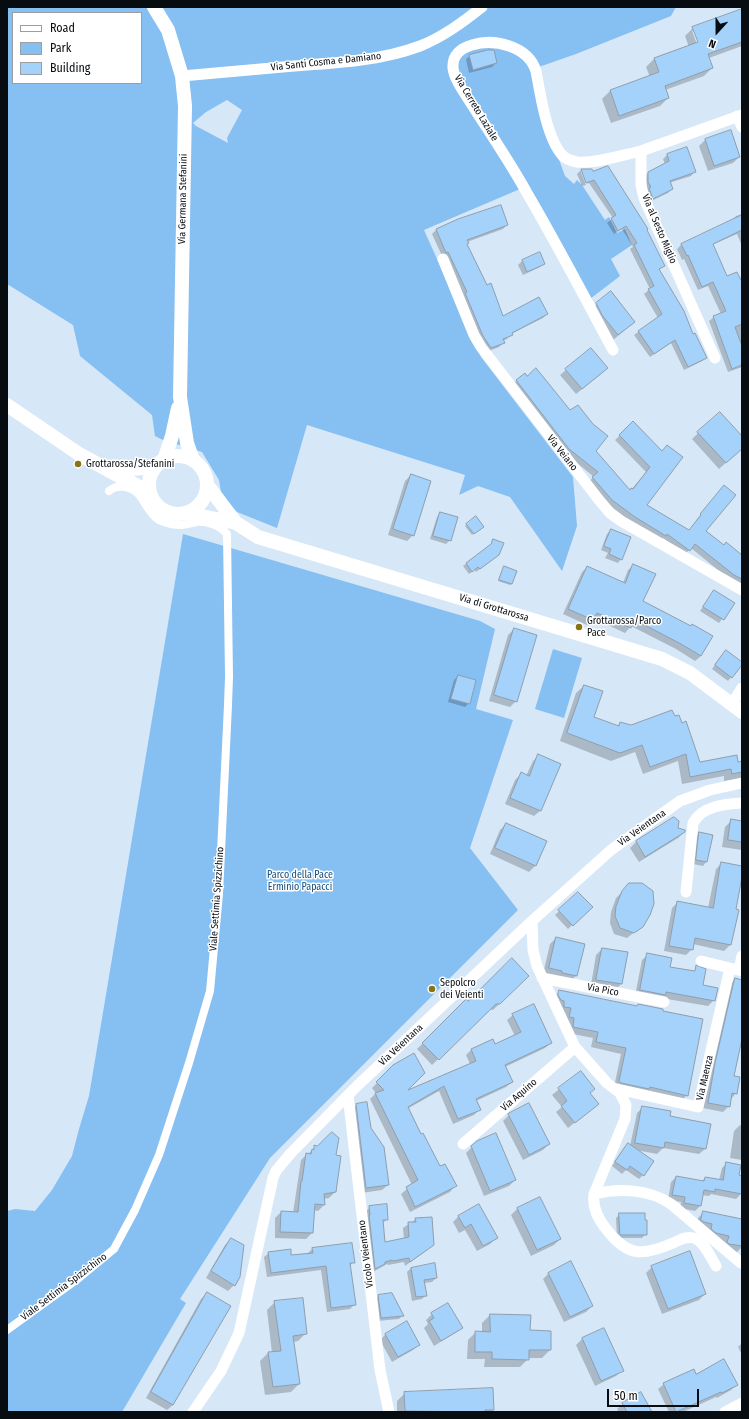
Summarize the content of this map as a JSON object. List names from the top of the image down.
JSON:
{
  "streets": {
    "street": [
      "Via Santi Cosma e Damiano",
      "Via Cerreto Laziale",
      "Via Germana Stefanini",
      "Via al Sesto Miglio",
      "Via Veiano",
      "Via di Grottarossa",
      "Via Veientana",
      "Viale Settimia Spizzichino",
      "Via Pico",
      "Via Maenza",
      "Via Aquino",
      "Vicolo Veientano"
    ]
  },
  "crossings": [
    ["Via Santi Cosma e Damiano", "Via Germana Stefanini"],
    ["Via Cerreto Laziale", "Via al Sesto Miglio"],
    ["Via Germana Stefanini", "Via di Grottarossa"],
    ["Via Veientana", "Vicolo Veientano"]
  ],
  "parks": ["Parco della Pace Erminio Papacci"],
  "places": ["Grottarossa/Stefanini", "Grottarossa/Parco Pace", "Sepolcro dei Veienti"],
  "legend": ["Road", "Park", "Building"],
  "scale_bar": "50 m",
  "north": "bottom"
}
